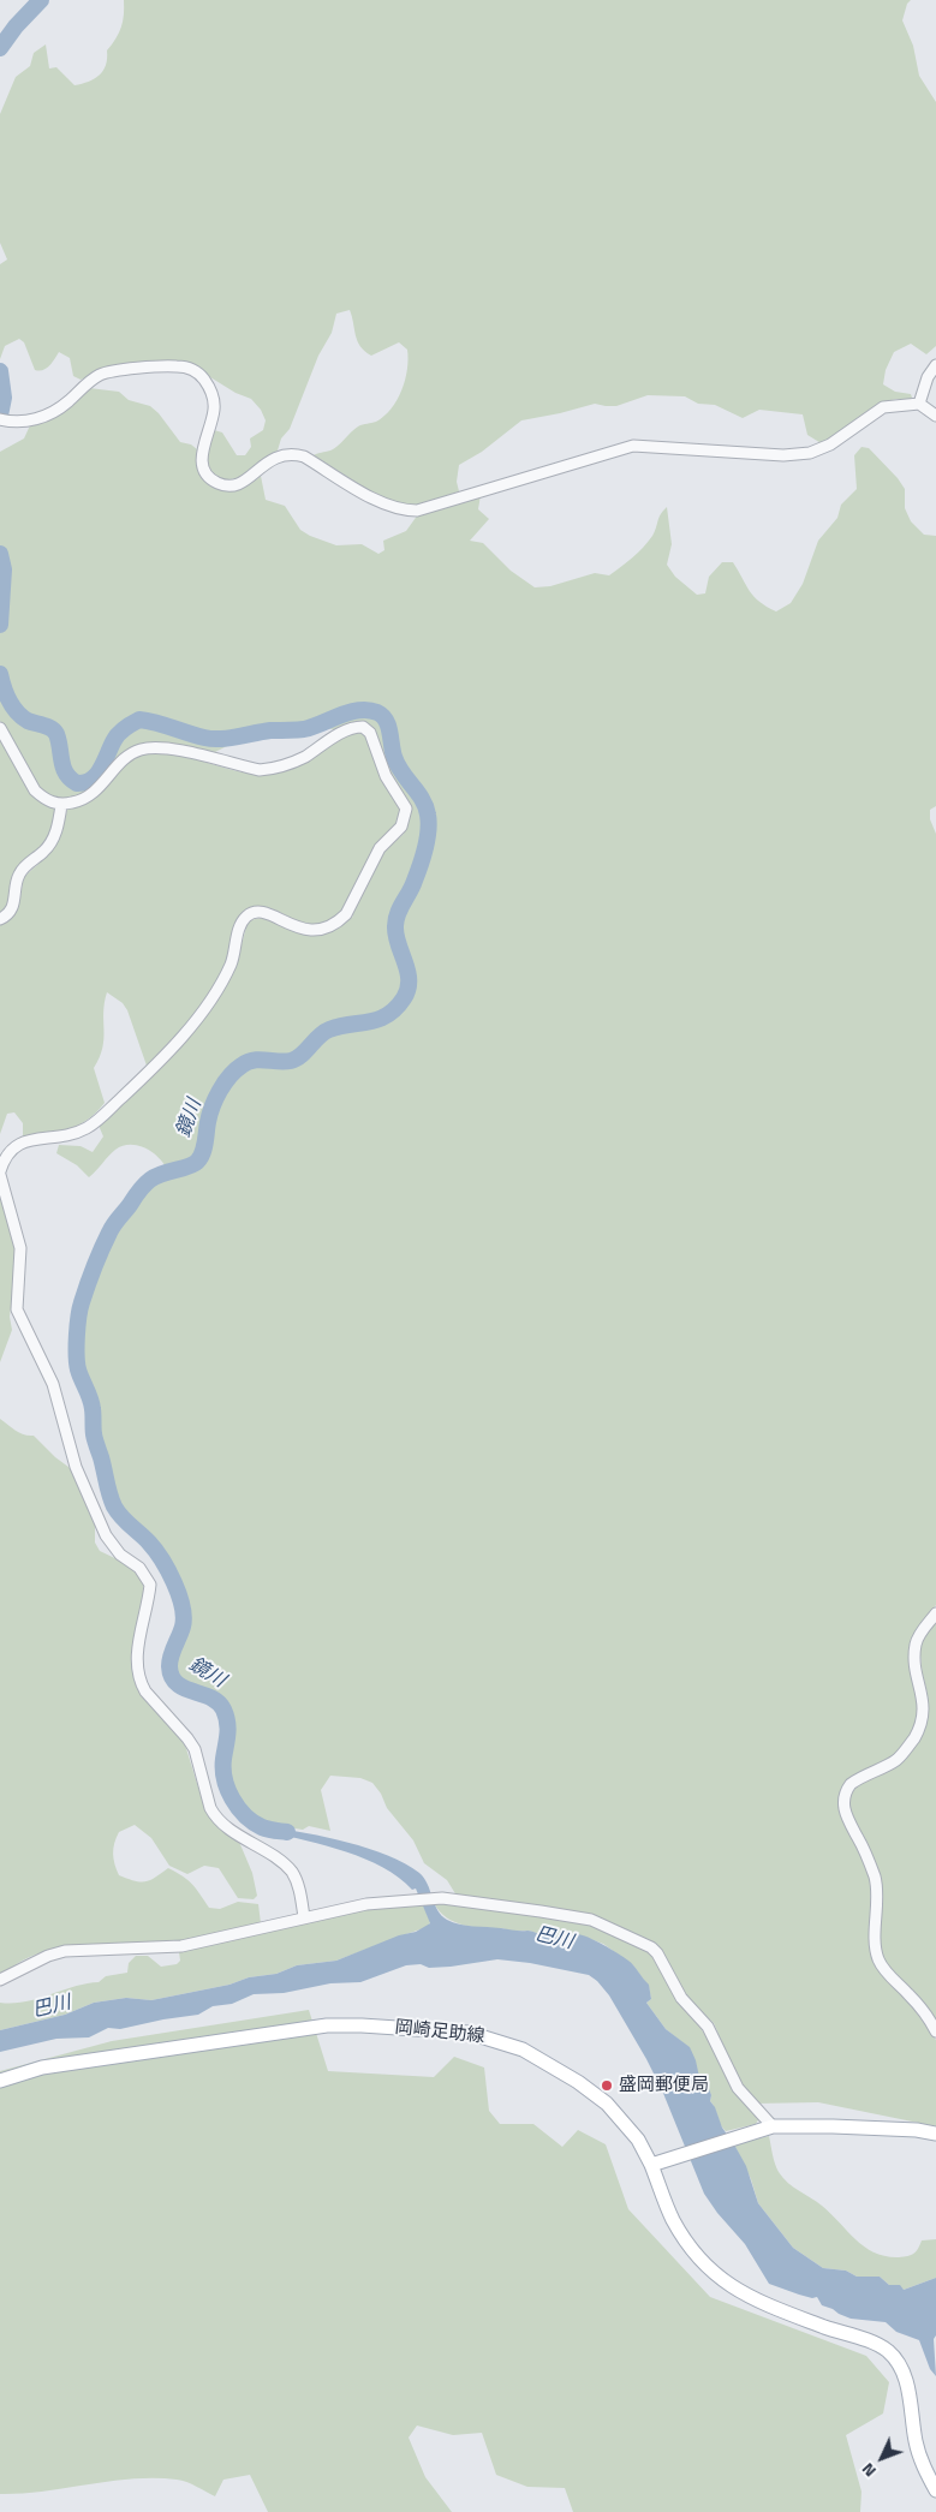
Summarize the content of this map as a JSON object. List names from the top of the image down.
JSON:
{
  "streets": {
    "main road": ["岡崎足助線"]
  },
  "water": ["鏡川", "巴川"],
  "places": ["盛岡郵便局"],
  "north": "bottom left"
}
